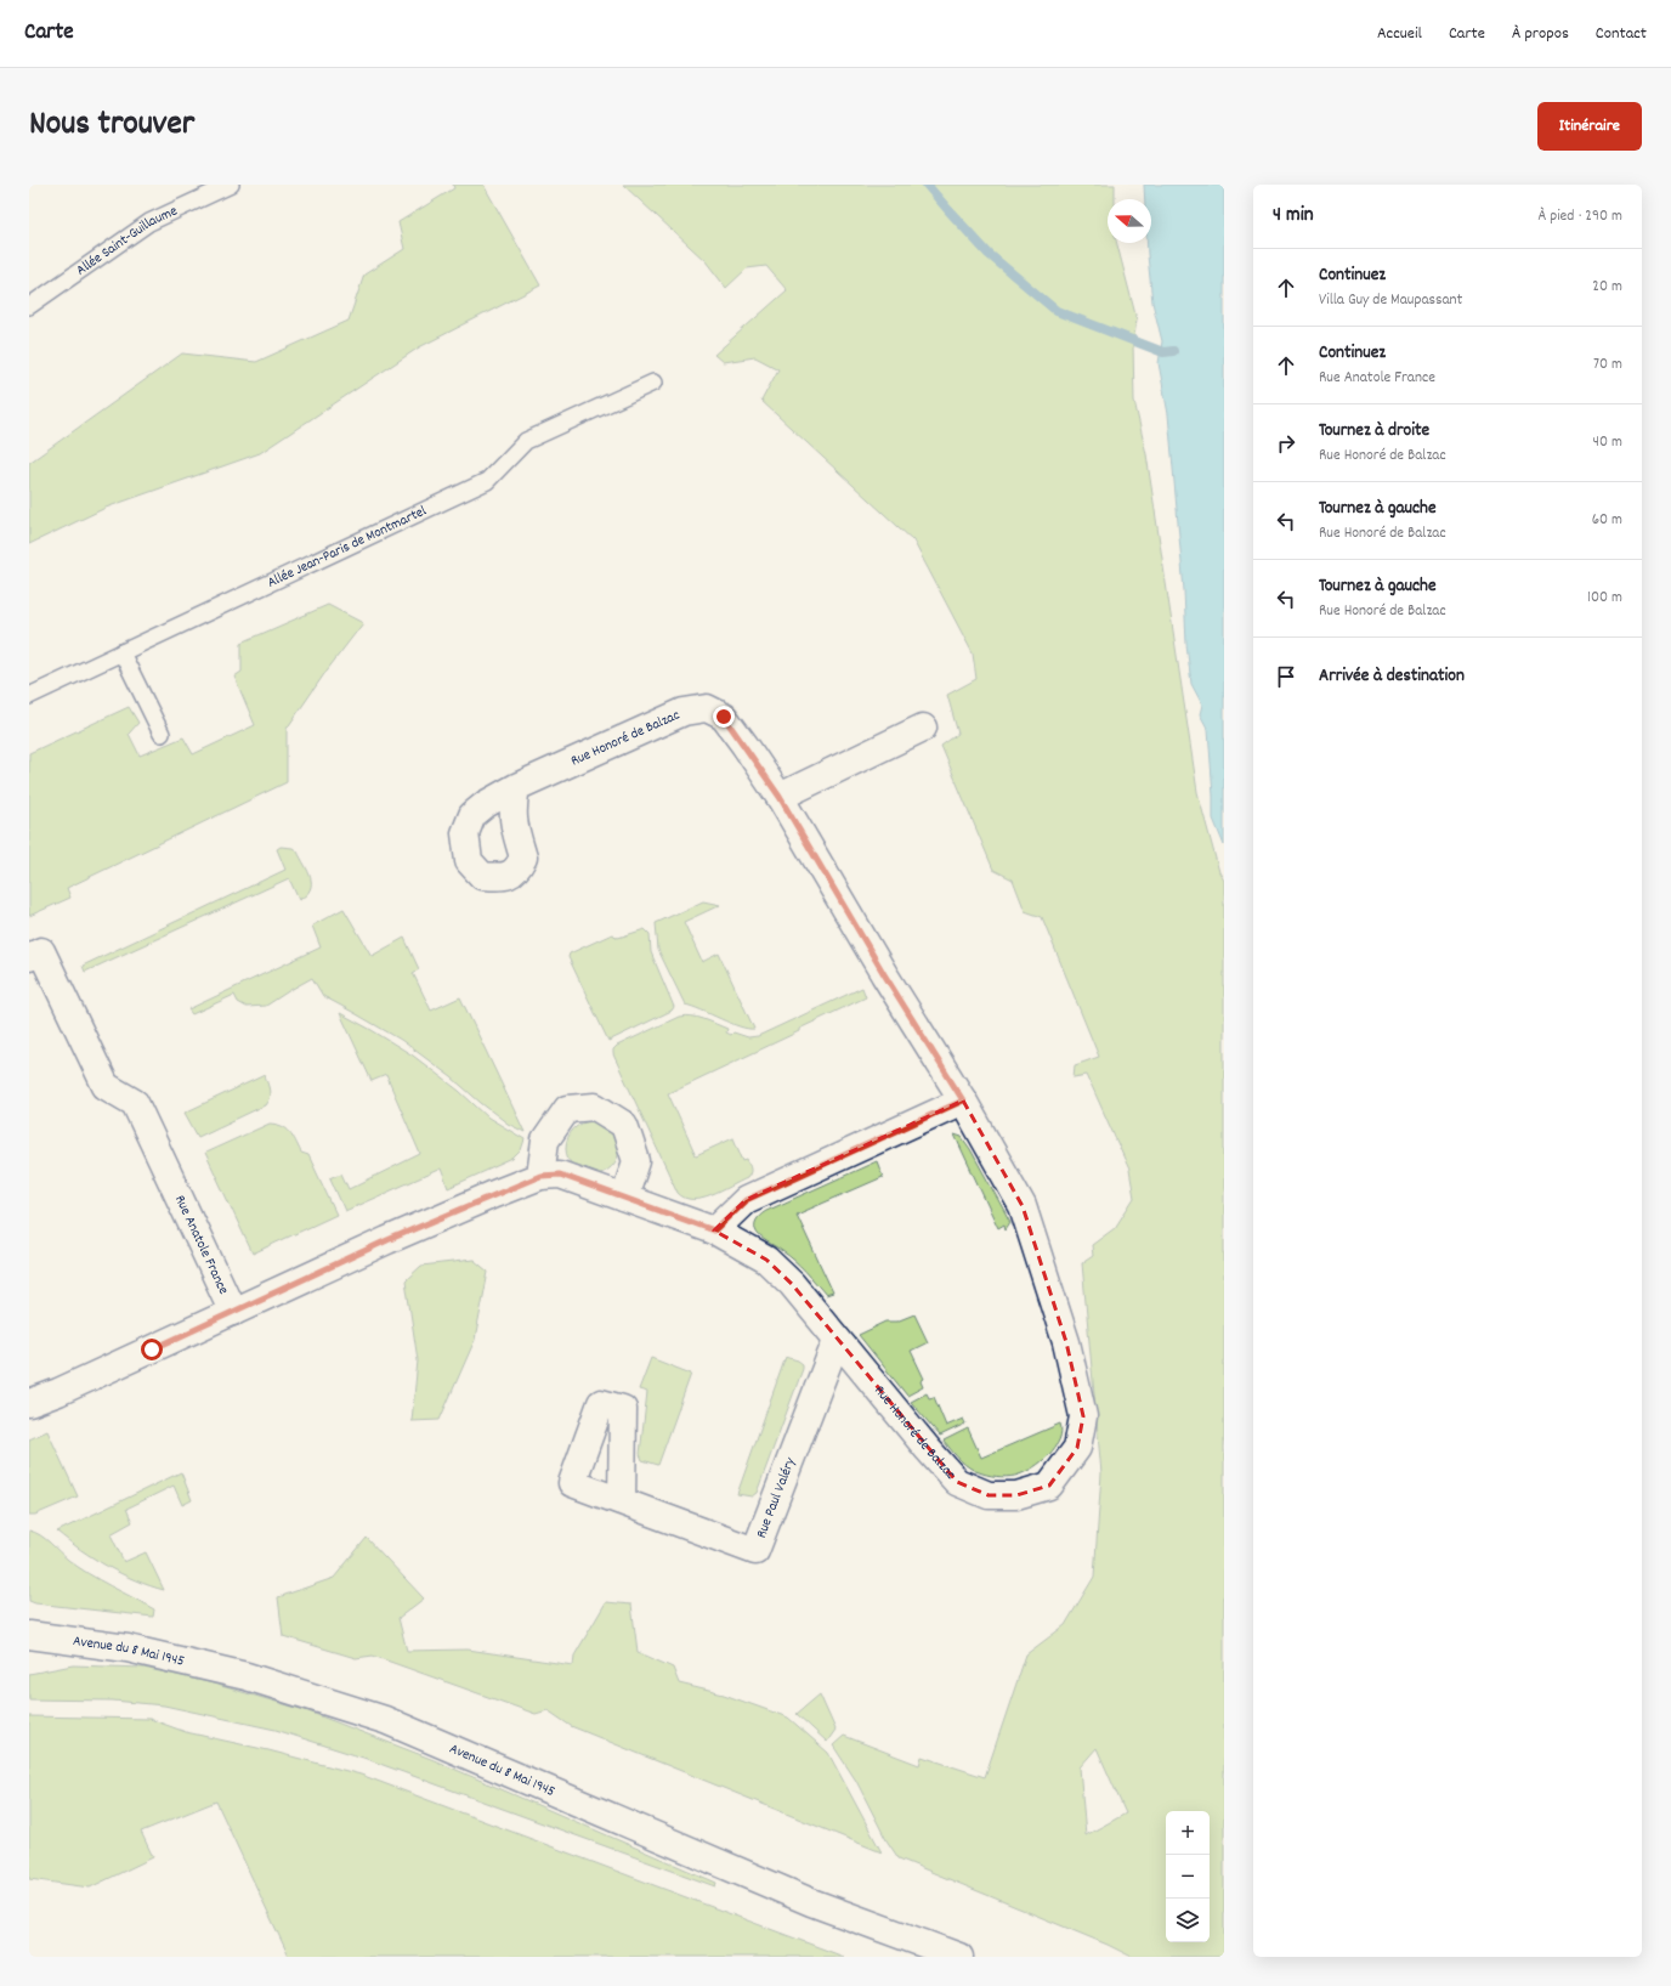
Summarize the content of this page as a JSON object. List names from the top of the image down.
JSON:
{
  "streets": {
    "street": [
      "Rue Honoré de Balzac",
      "Rue Anatole France",
      "Rue Paul Valéry",
      "Avenue du 8 Mai 1945"
    ],
    "lane": ["Allée Saint-Guillaume", "Allée Jean-Paris de Montmartel"]
  },
  "crossings": [
    ["Rue Honoré de Balzac", "Rue Anatole France"],
    ["Rue Honoré de Balzac", "Rue Paul Valéry"]
  ],
  "north": "left",
  "page": {
    "header": "Carte",
    "nav": [
      "Accueil",
      "Carte",
      "À propos",
      "Contact"
    ],
    "title": "Nous trouver",
    "buttons": "Itinéraire",
    "heading": ["4 min", "À pied · 290 m"],
    "list": [
      ["Continuez", "Villa Guy de Maupassant", "20 m"],
      ["Continuez", "Rue Anatole France", "70 m"],
      ["Tournez à droite", "Rue Honoré de Balzac", "40 m"],
      ["Tournez à gauche", "Rue Honoré de Balzac", "60 m"],
      ["Tournez à gauche", "Rue Honoré de Balzac", "100 m"],
      "Arrivée à destination"
    ],
    "map_buttons": ["+", "−"]
  }
}
